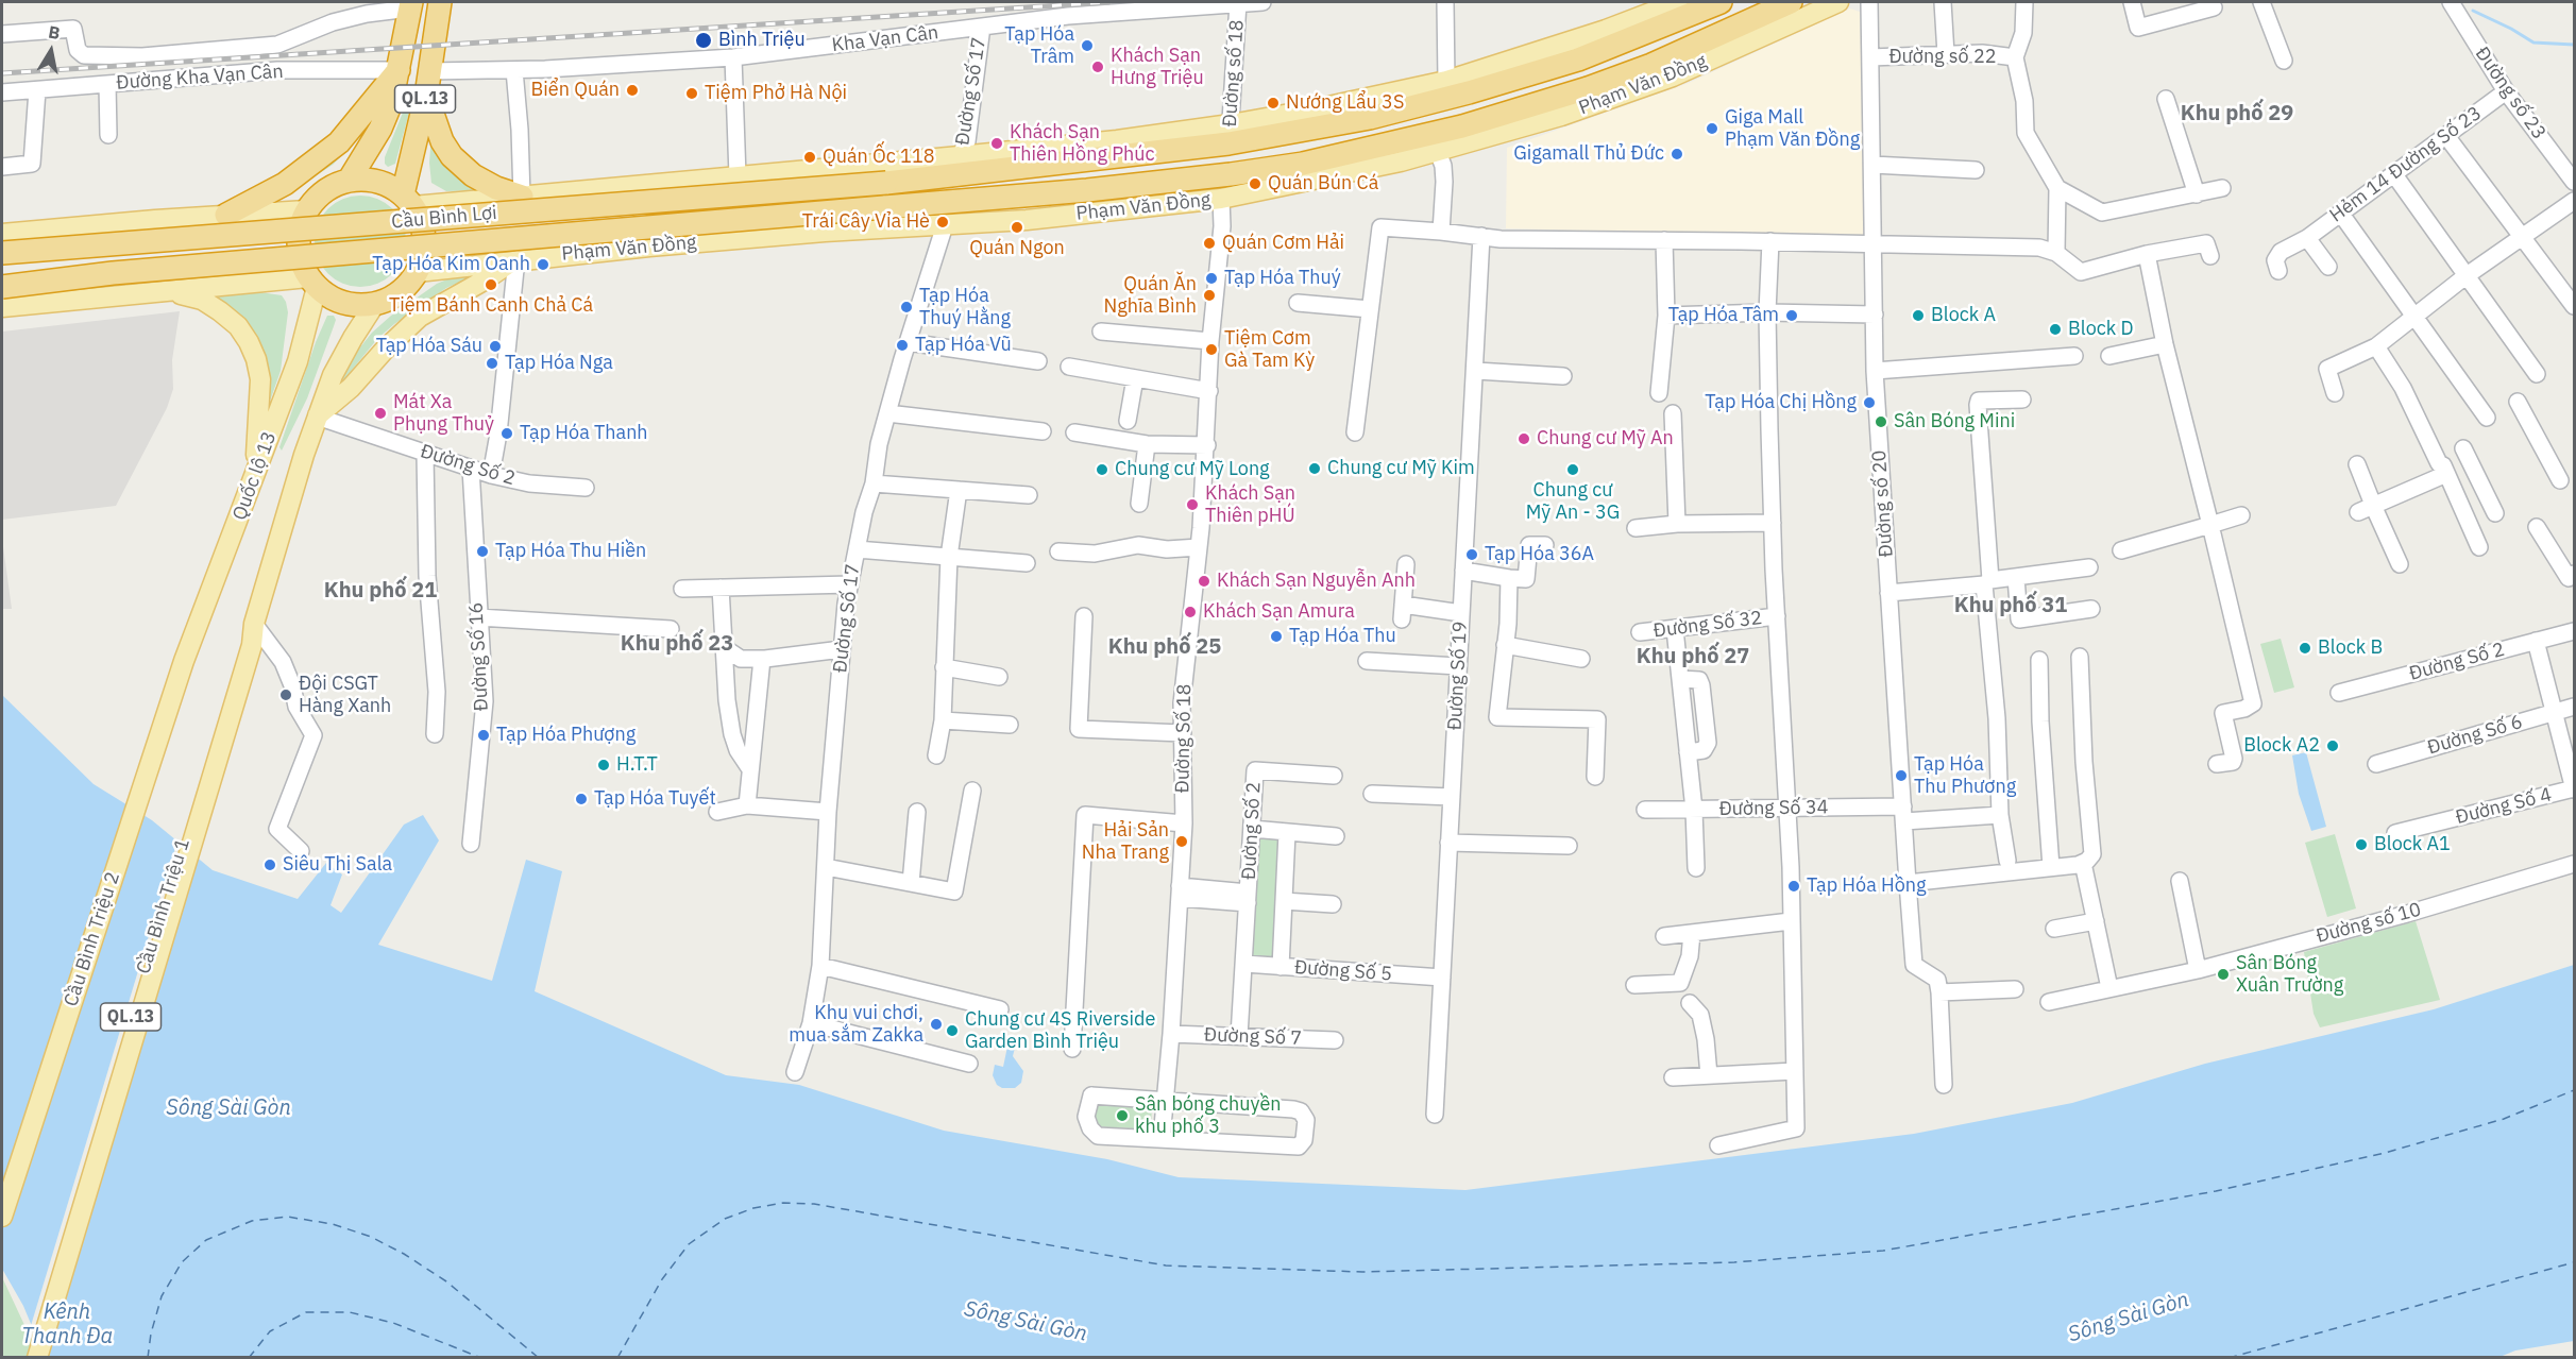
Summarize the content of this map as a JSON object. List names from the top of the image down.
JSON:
{
  "streets": {
    "highway": ["Phạm Văn Đồng", "QL.13", "Cầu Bình Lợi"],
    "main road": ["Quốc lộ 13", "Cầu Bình Triệu 1", "Cầu Bình Triệu 2"],
    "street": [
      "Kha Vạn Cân",
      "Đường số 22",
      "Đường số 18",
      "Đường Kha Vạn Cân",
      "Đường Số 17",
      "Đường số 23",
      "Hẻm 14 Đường Số 23",
      "Đường Số 2",
      "Đường số 20",
      "Đường Số 32",
      "Đường Số 16",
      "Đường Số 19",
      "Đường Số 6",
      "Đường Số 18",
      "Đường Số 4",
      "Đường Số 34",
      "Đường số 10",
      "Đường Số 5",
      "Đường Số 7"
    ]
  },
  "crossings": [
    ["Kha Vạn Cân", "Đường số 18"],
    ["Kha Vạn Cân", "Đường Số 17"],
    ["Kha Vạn Cân", "QL.13"],
    ["Đường số 22", "Đường số 20"],
    ["Đường Kha Vạn Cân", "QL.13"],
    ["Phạm Văn Đồng", "Đường Số 17"],
    ["Phạm Văn Đồng", "QL.13"],
    ["Phạm Văn Đồng", "Cầu Bình Lợi"],
    ["Phạm Văn Đồng", "Quốc lộ 13"],
    ["Phạm Văn Đồng", "Đường Số 18"],
    ["Đường Số 17", "Cầu Bình Lợi"],
    ["Đường số 23", "Hẻm 14 Đường Số 23"],
    ["QL.13", "Quốc lộ 13"],
    ["Đường Số 2", "Quốc lộ 13"],
    ["Đường Số 2", "Đường Số 16"],
    ["Đường Số 2", "Đường Số 18"],
    ["Đường Số 2", "Đường Số 5"],
    ["Đường Số 2", "Đường Số 7"],
    ["Quốc lộ 13", "Cầu Bình Triệu 1"],
    ["Quốc lộ 13", "Cầu Bình Triệu 2"],
    ["Đường số 20", "Đường Số 34"],
    ["Đường Số 19", "Đường Số 5"],
    ["Đường Số 18", "Đường Số 7"]
  ],
  "districts": [
    "Khu phố 29",
    "Khu phố 21",
    "Khu phố 31",
    "Khu phố 23",
    "Khu phố 25",
    "Khu phố 27"
  ],
  "water": ["Sông Sài Gòn", "Kênh Thanh Đa"],
  "places": [
    "Bình Triệu",
    "Tạp Hóa Trâm",
    "Khách Sạn Hưng Triệu",
    "Biển Quán",
    "Tiệm Phở Hà Nội",
    "Nướng Lẩu 3S",
    "Giga Mall Phạm Văn Đồng",
    "Khách Sạn Thiên Hồng Phúc",
    "Gigamall Thủ Đức",
    "Quán Ốc 118",
    "Quán Bún Cá",
    "Trái Cây Vỉa Hè",
    "Quán Ngon",
    "Quán Cơm Hải",
    "Tạp Hóa Kim Oanh",
    "Tạp Hóa Thuý",
    "Tiệm Bánh Canh Chả Cá",
    "Quán Ăn Nghĩa Bình",
    "Tạp Hóa Thuý Hằng",
    "Tạp Hóa Tâm",
    "Block A",
    "Block D",
    "Tạp Hóa Vũ",
    "Tạp Hóa Sáu",
    "Tiệm Cơm Gà Tam Kỳ",
    "Tạp Hóa Nga",
    "Tạp Hóa Chị Hồng",
    "Mát Xa Phụng Thuỷ",
    "Sân Bóng Mini",
    "Tạp Hóa Thanh",
    "Chung cư Mỹ An",
    "Chung cư Mỹ Kim",
    "Chung cư Mỹ Long",
    "Chung cư Mỹ An - 3G",
    "Khách Sạn Thiên pHÚ",
    "Tạp Hóa Thu Hiền",
    "Tạp Hóa 36A",
    "Khách Sạn Nguyễn Anh",
    "Khách Sạn Amura",
    "Tạp Hóa Thu",
    "Block B",
    "Đội CSGT Hàng Xanh",
    "Tạp Hóa Phượng",
    "Block A2",
    "H.T.T",
    "Tạp Hóa Thu Phương",
    "Tạp Hóa Tuyết",
    "Hải Sản Nha Trang",
    "Block A1",
    "Siêu Thị Sala",
    "Tạp Hóa Hồng",
    "Sân Bóng Xuân Trường",
    "Khu vui chơi, mua sắm Zakka",
    "Chung cư 4S Riverside Garden Bình Triệu",
    "Sân bóng chuyền khu phố 3"
  ],
  "north": "top"
}
